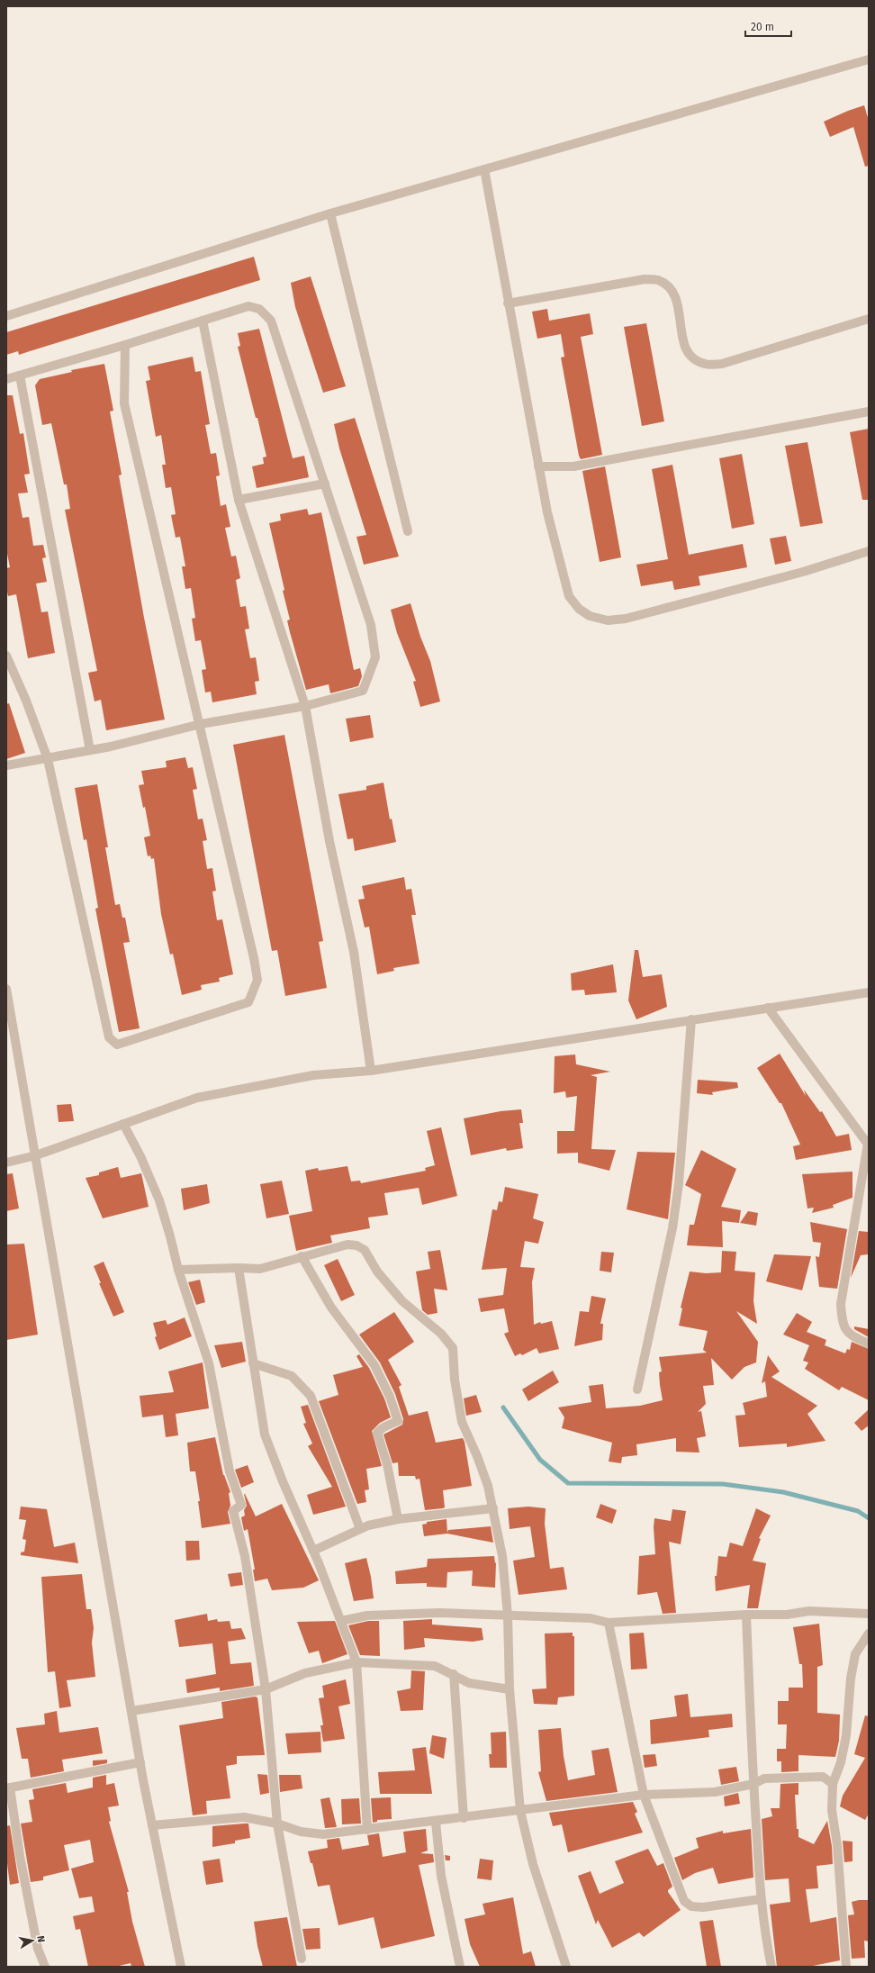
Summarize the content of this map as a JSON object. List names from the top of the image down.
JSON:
{
  "scale_bar": "20 m",
  "north": "right"
}
